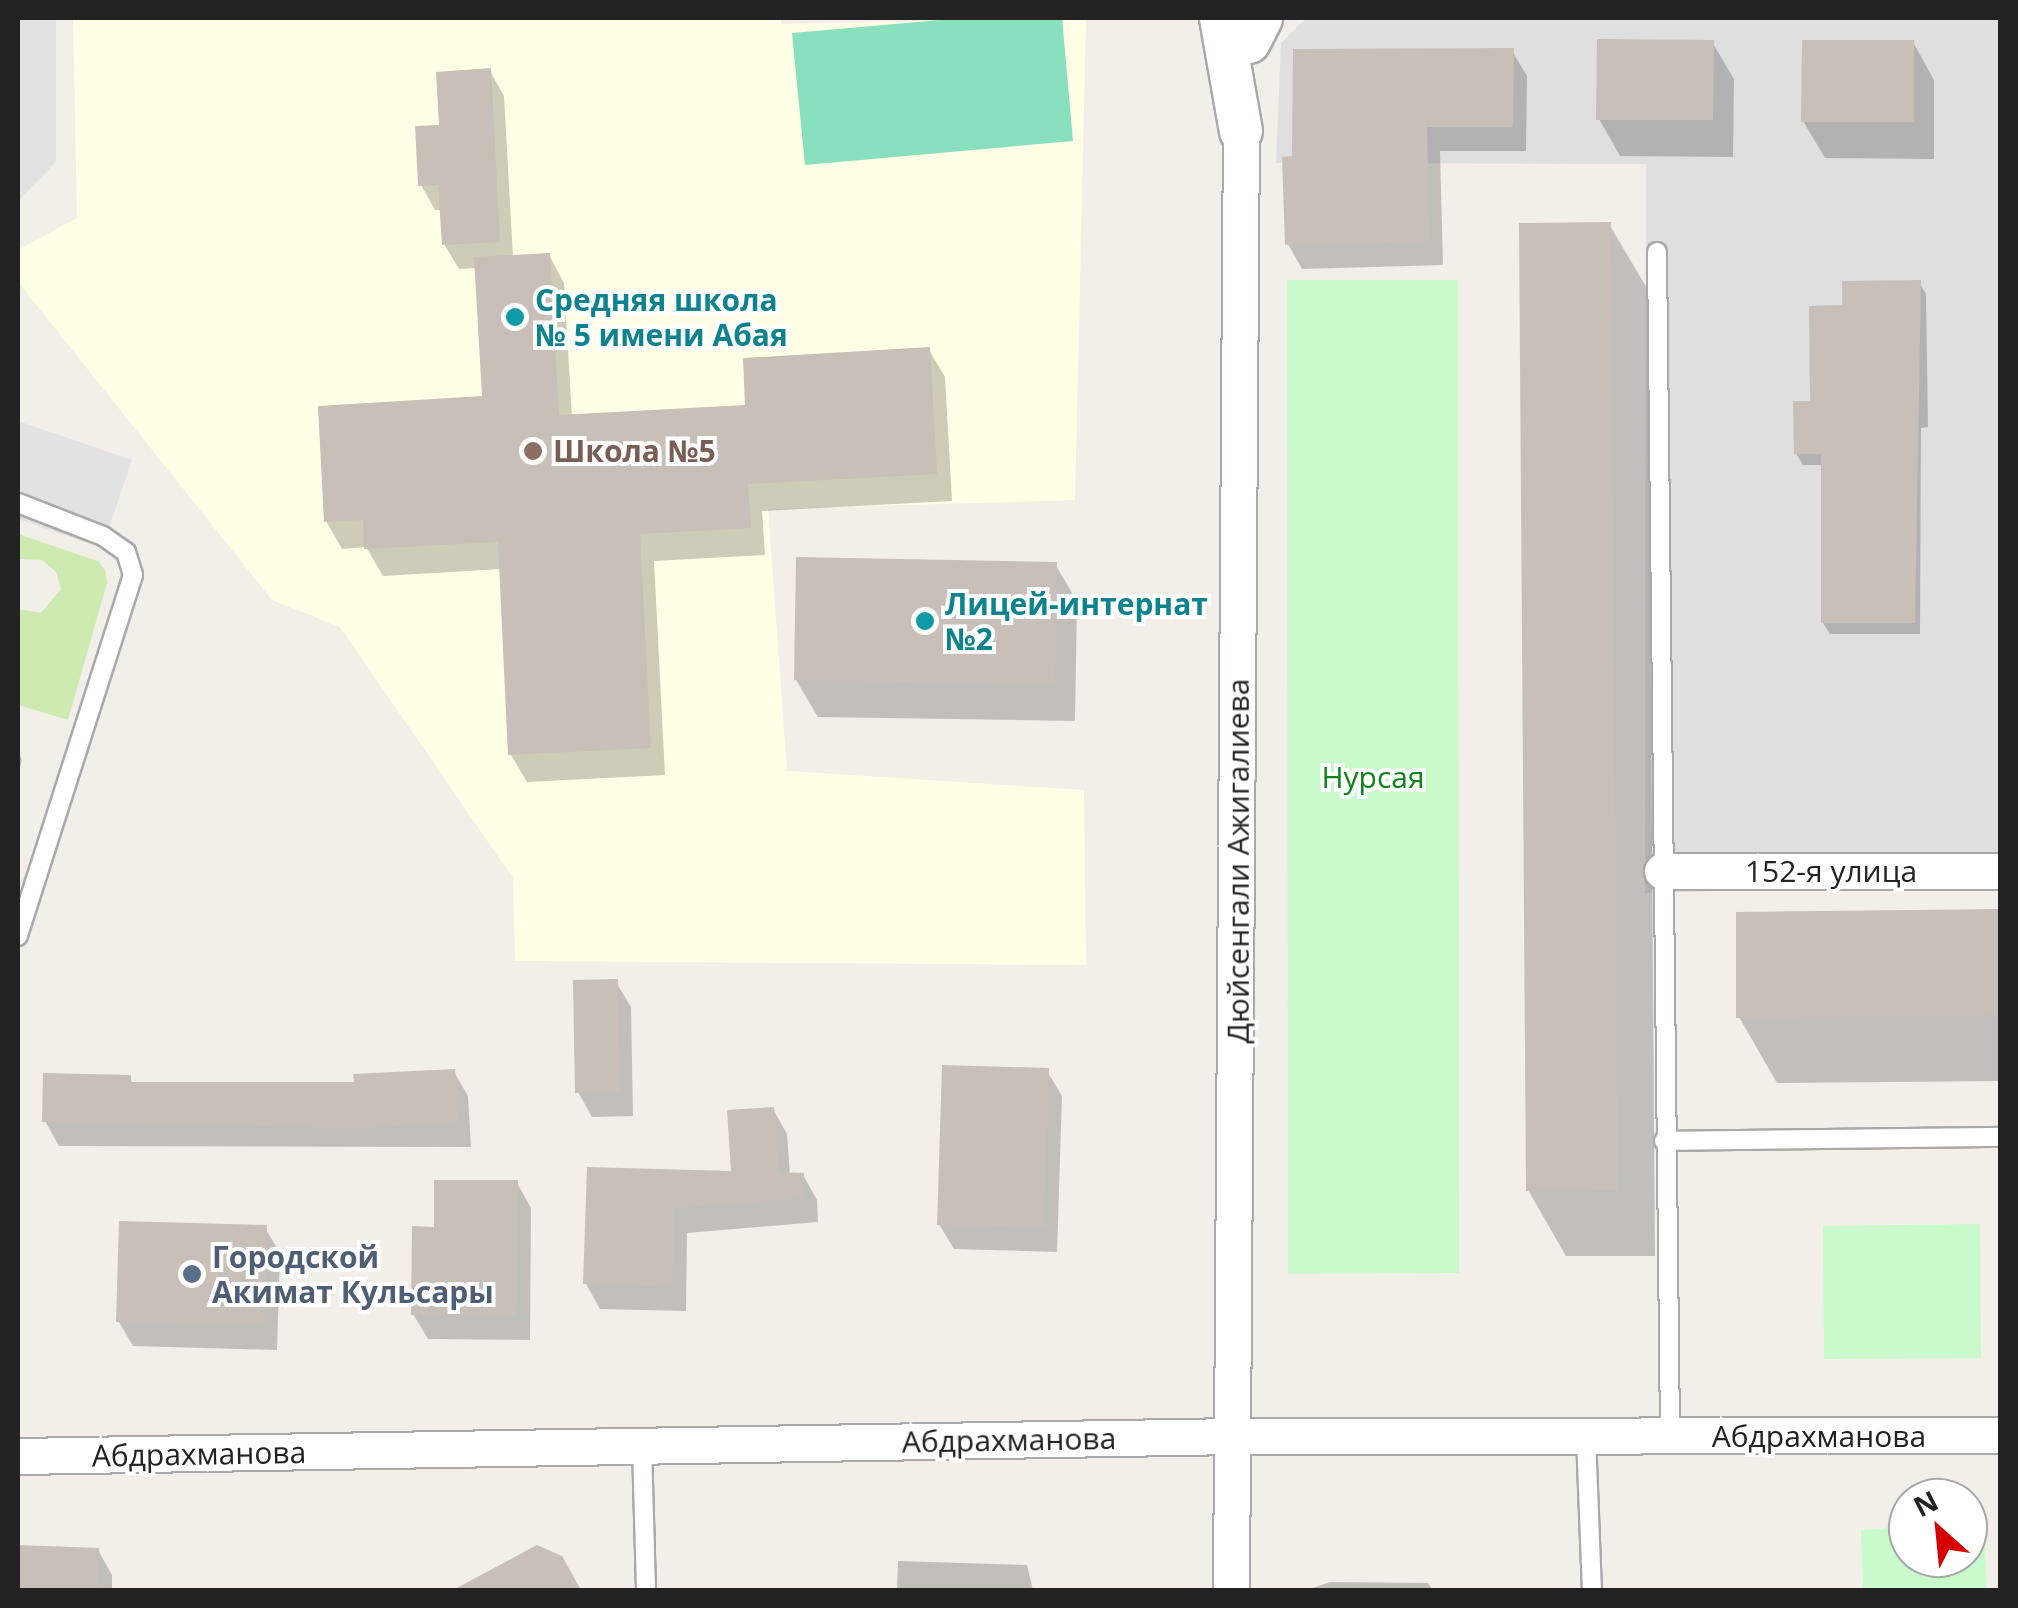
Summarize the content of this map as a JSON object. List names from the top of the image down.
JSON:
{
  "streets": {
    "street": ["Дюйсенгали Ажигалиева", "152-я улица", "Абдрахманова"]
  },
  "crossings": [
    ["Дюйсенгали Ажигалиева", "Абдрахманова"]
  ],
  "parks": ["Нурсая"],
  "places": [
    "Средняя школа № 5 имени Абая",
    "Школа №5",
    "Лицей-интернат №2",
    "Городской Акимат Кульсары"
  ],
  "north": "top left"
}
